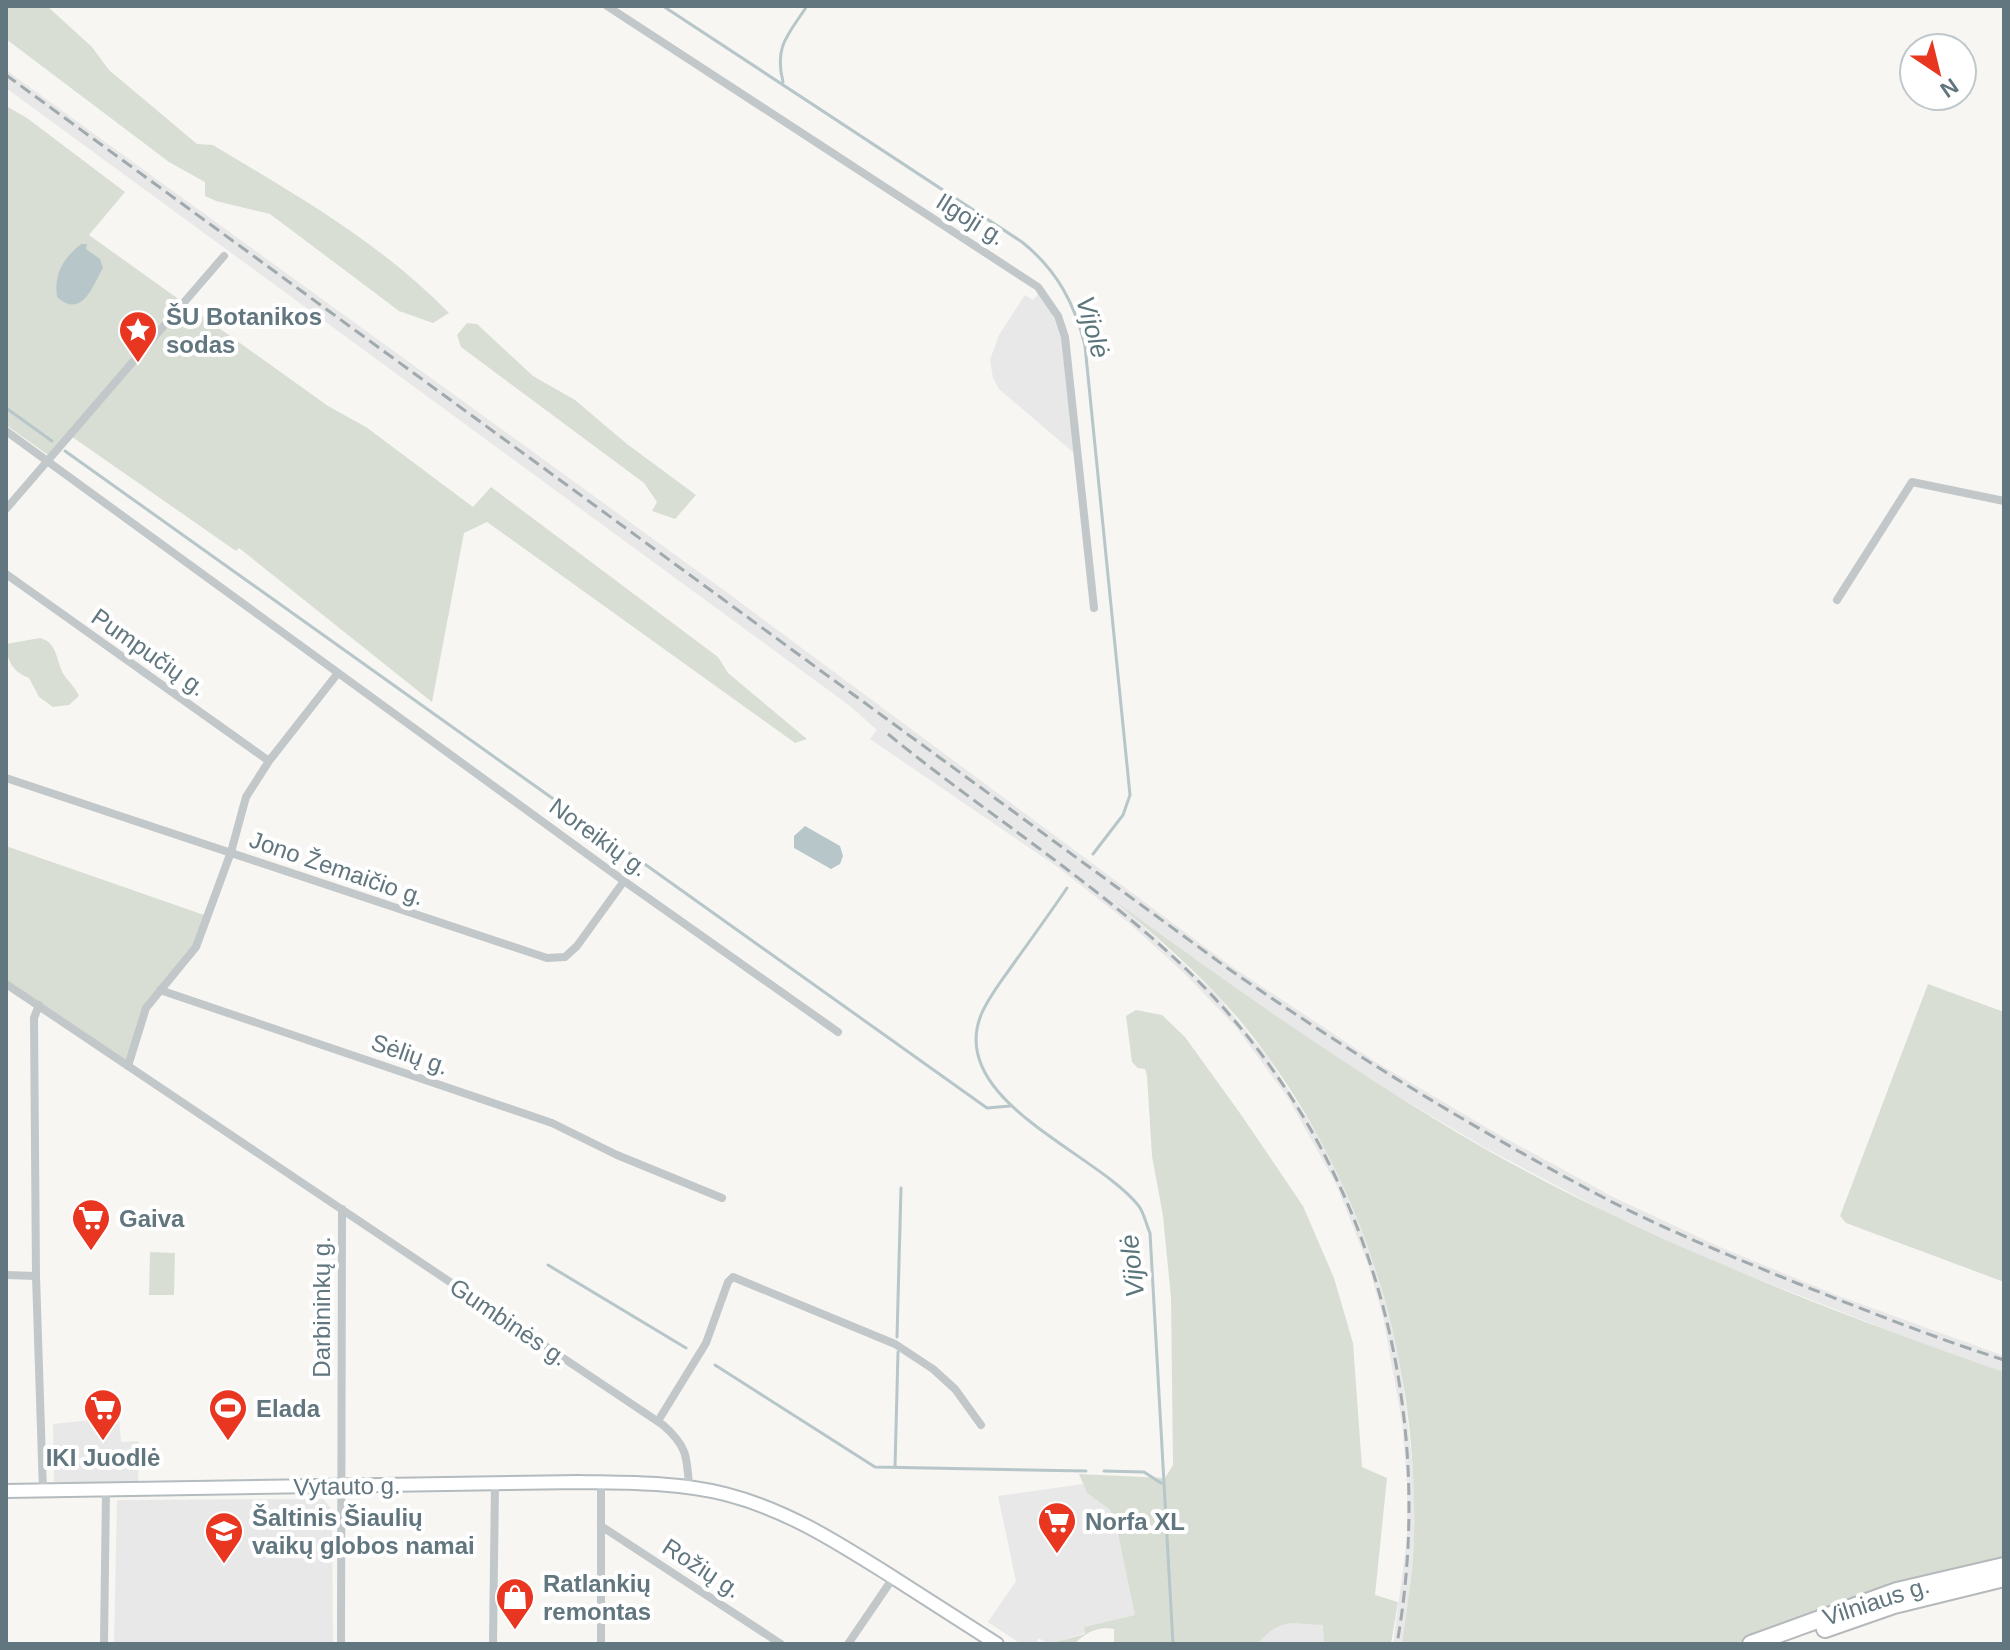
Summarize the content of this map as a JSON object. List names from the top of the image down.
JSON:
{
  "streets": {
    "highway": ["Vilniaus g."],
    "main road": ["Vytauto g."],
    "street": [
      "Ilgoji g.",
      "Pumpučių g.",
      "Noreikių g.",
      "Jono Žemaičio g.",
      "Sėlių g.",
      "Darbininkų g.",
      "Gumbinės g.",
      "Rožių g."
    ]
  },
  "crossings": [
    ["Noreikių g.", "Jono Žemaičio g."],
    ["Darbininkų g.", "Gumbinės g."],
    ["Darbininkų g.", "Vytauto g."],
    ["Gumbinės g.", "Vytauto g."]
  ],
  "water": ["Vijolė"],
  "places": {
    "place": ["ŠU Botanikos sodas"],
    "supermarket": ["Gaiva", "IKI Juodlė", "Norfa XL"],
    "sports": ["Elada"],
    "school or university": ["Šaltinis Šiaulių vaikų globos namai"],
    "shop": ["Ratlankių remontas"]
  },
  "north": "bottom right"
}
